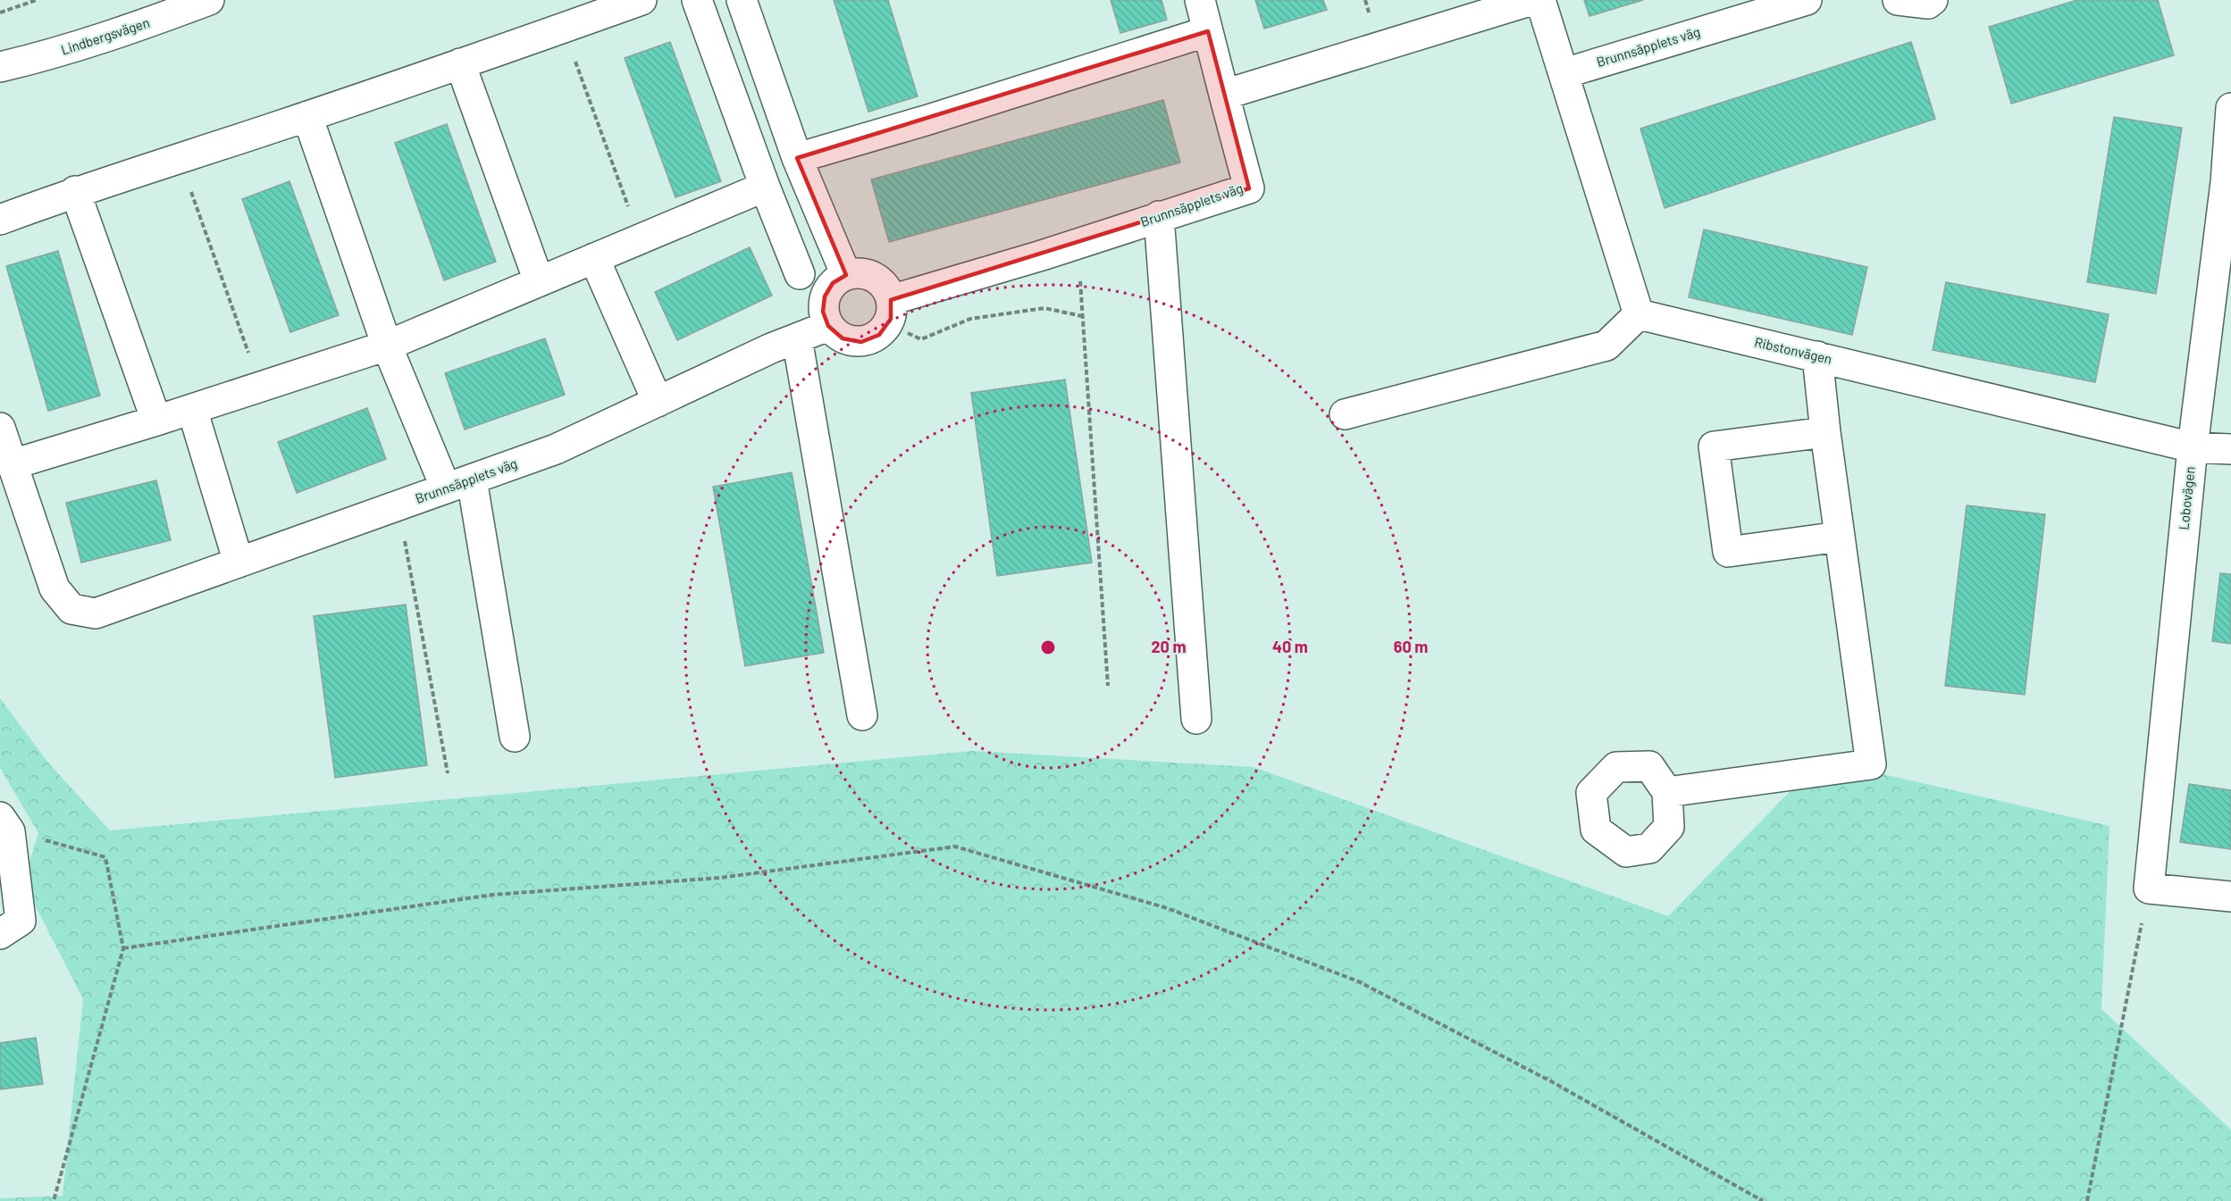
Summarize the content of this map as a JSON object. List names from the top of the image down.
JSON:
{
  "streets": {
    "street": [
      "Lindbergsvägen",
      "Brunnsäpplets väg",
      "Ribstonvägen",
      "Lobovägen"
    ]
  },
  "crossings": [
    ["Ribstonvägen", "Lobovägen"]
  ],
  "rings": ["20 m", "40 m", "60 m"]
}
